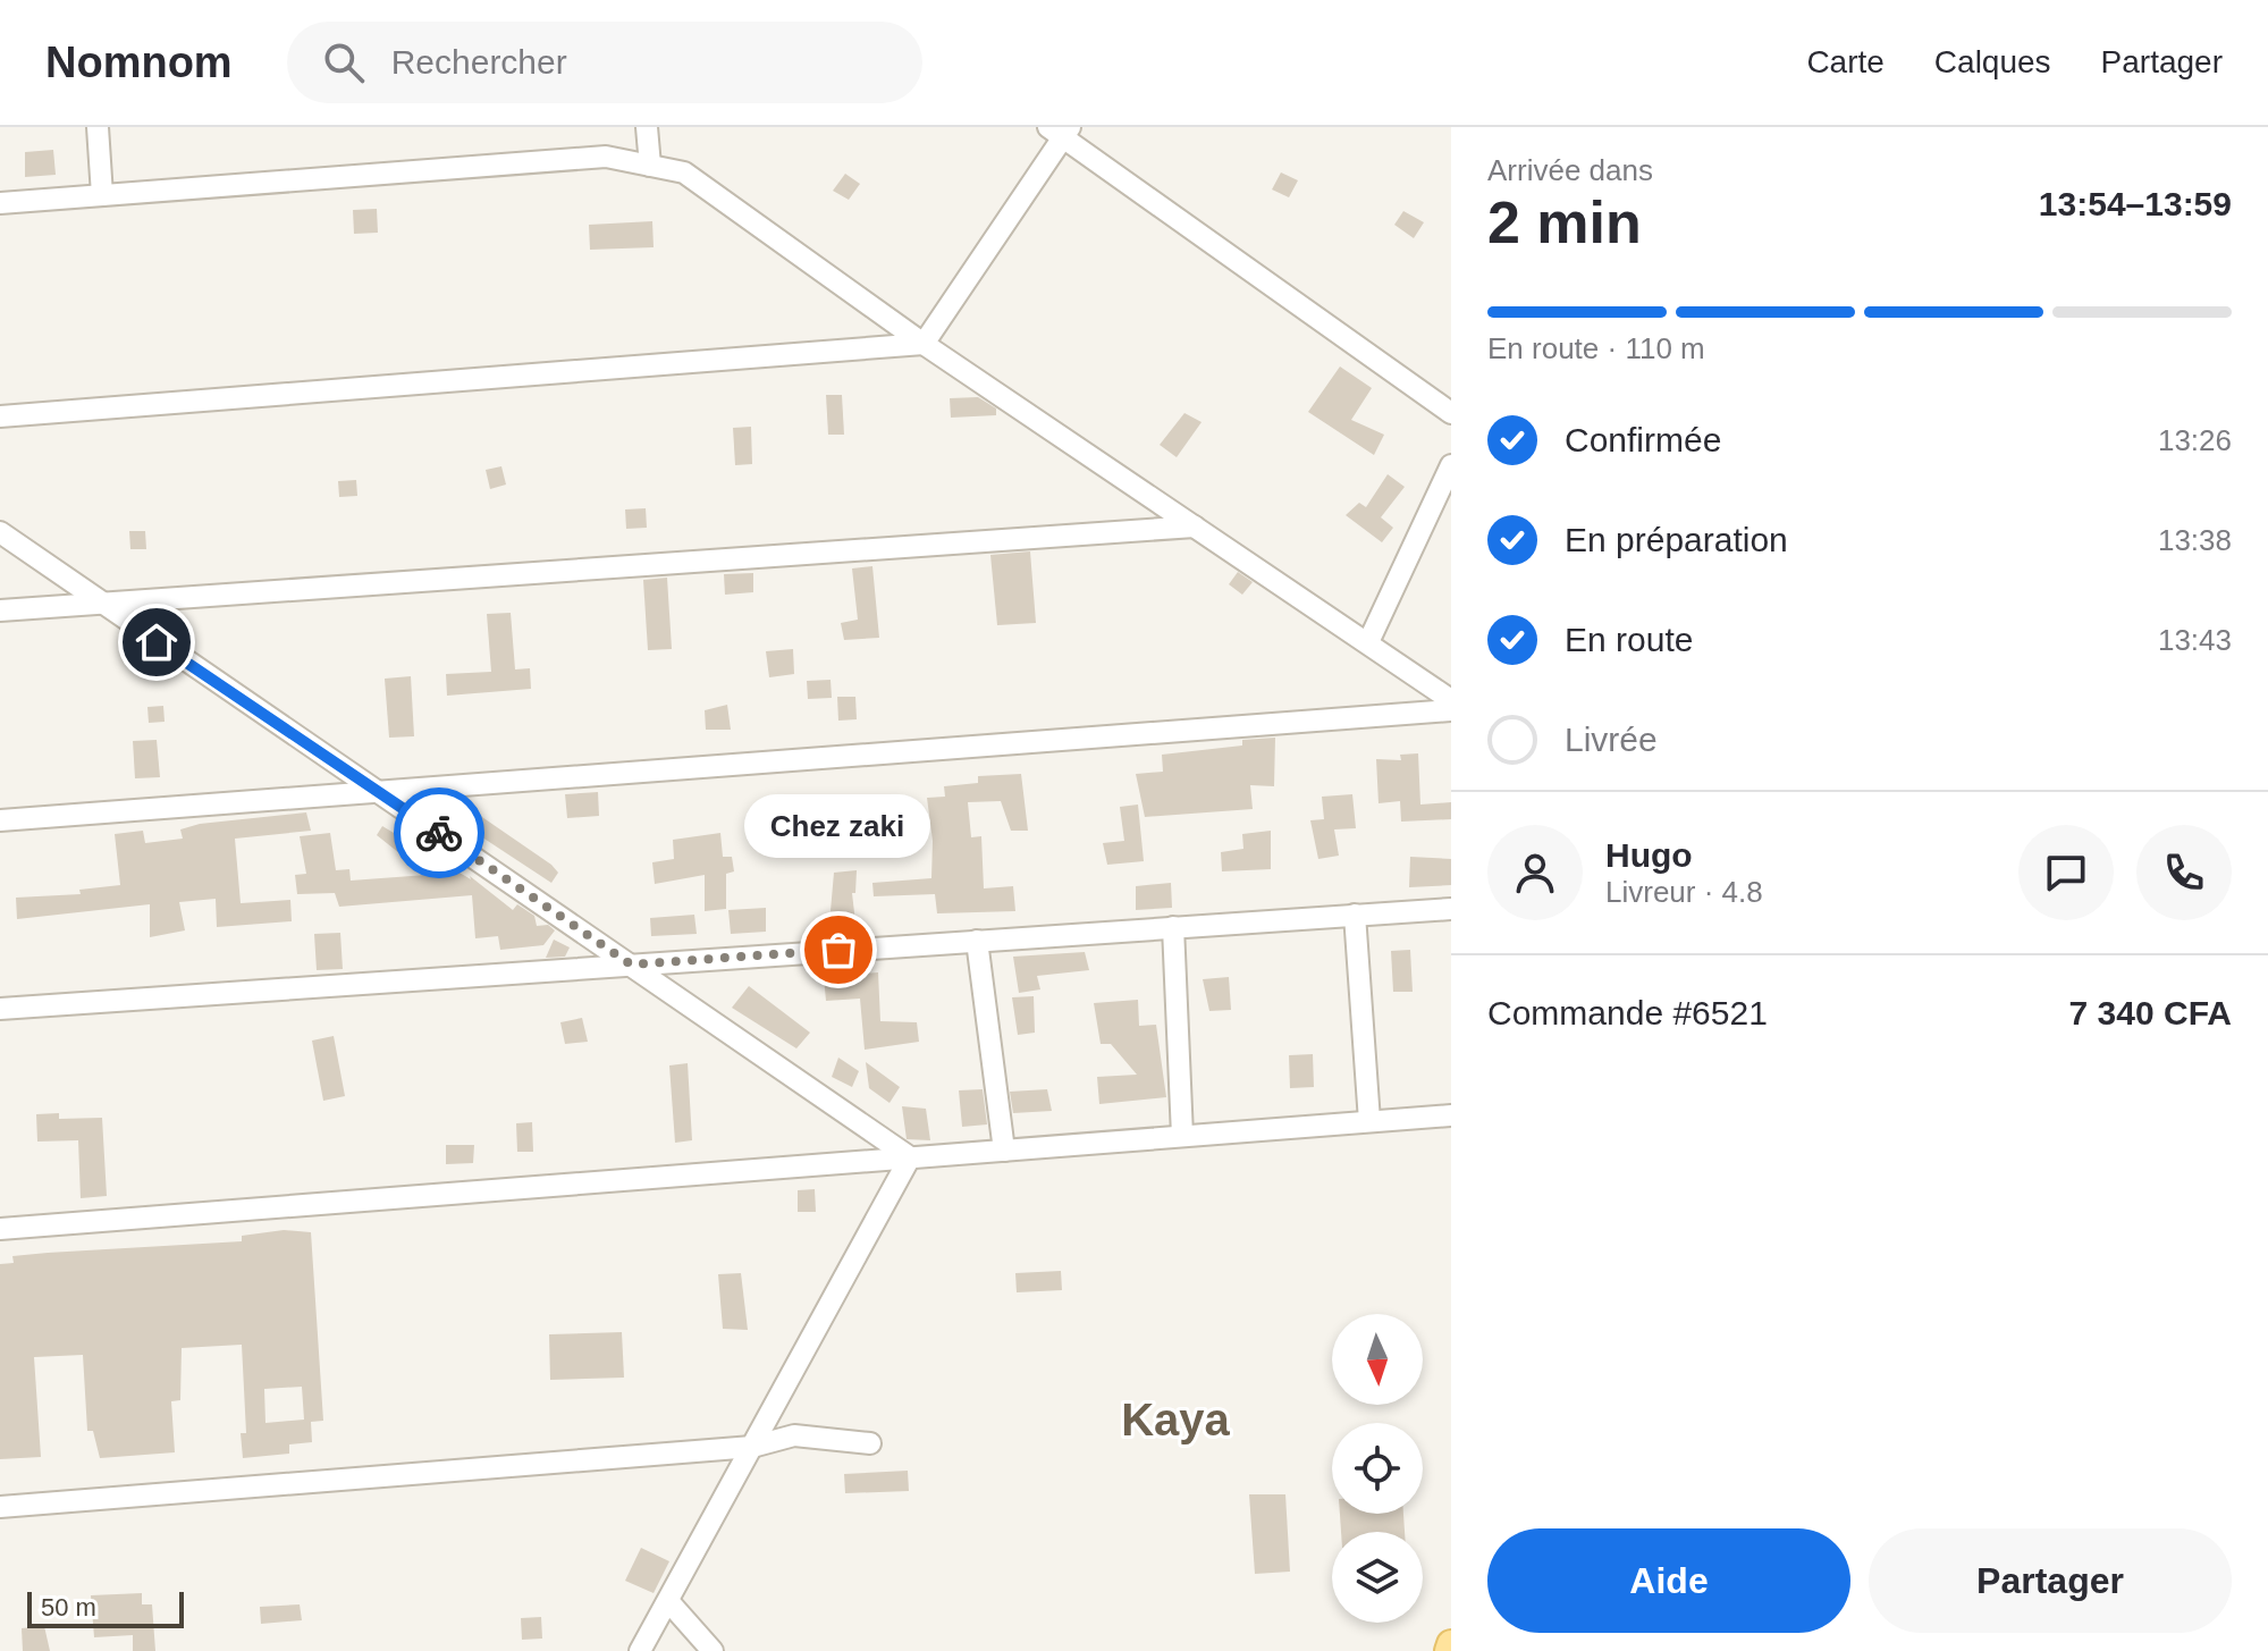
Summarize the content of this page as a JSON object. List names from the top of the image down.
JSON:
{
  "districts": ["Kaya"],
  "places": ["Chez zaki"],
  "scale_bar": "50 m",
  "north": "bottom",
  "page": {
    "header": "Nomnom",
    "search": "Rechercher",
    "nav": ["Carte", "Calques", "Partager"],
    "heading": ["2 min", "Arrivée dans", "13:54–13:59"],
    "panel": [
      "Hugo",
      "Livreur · 4.8",
      "Commande #6521",
      "7 340 CFA"
    ],
    "bar": "En route · 110 m",
    "list": [
      ["Confirmée", "13:26"],
      ["En préparation", "13:38"],
      ["En route", "13:43"],
      "Livrée"
    ],
    "bubble": "Chez zaki",
    "buttons": ["Aide", "Partager"],
    "scale": "50 m"
  }
}
